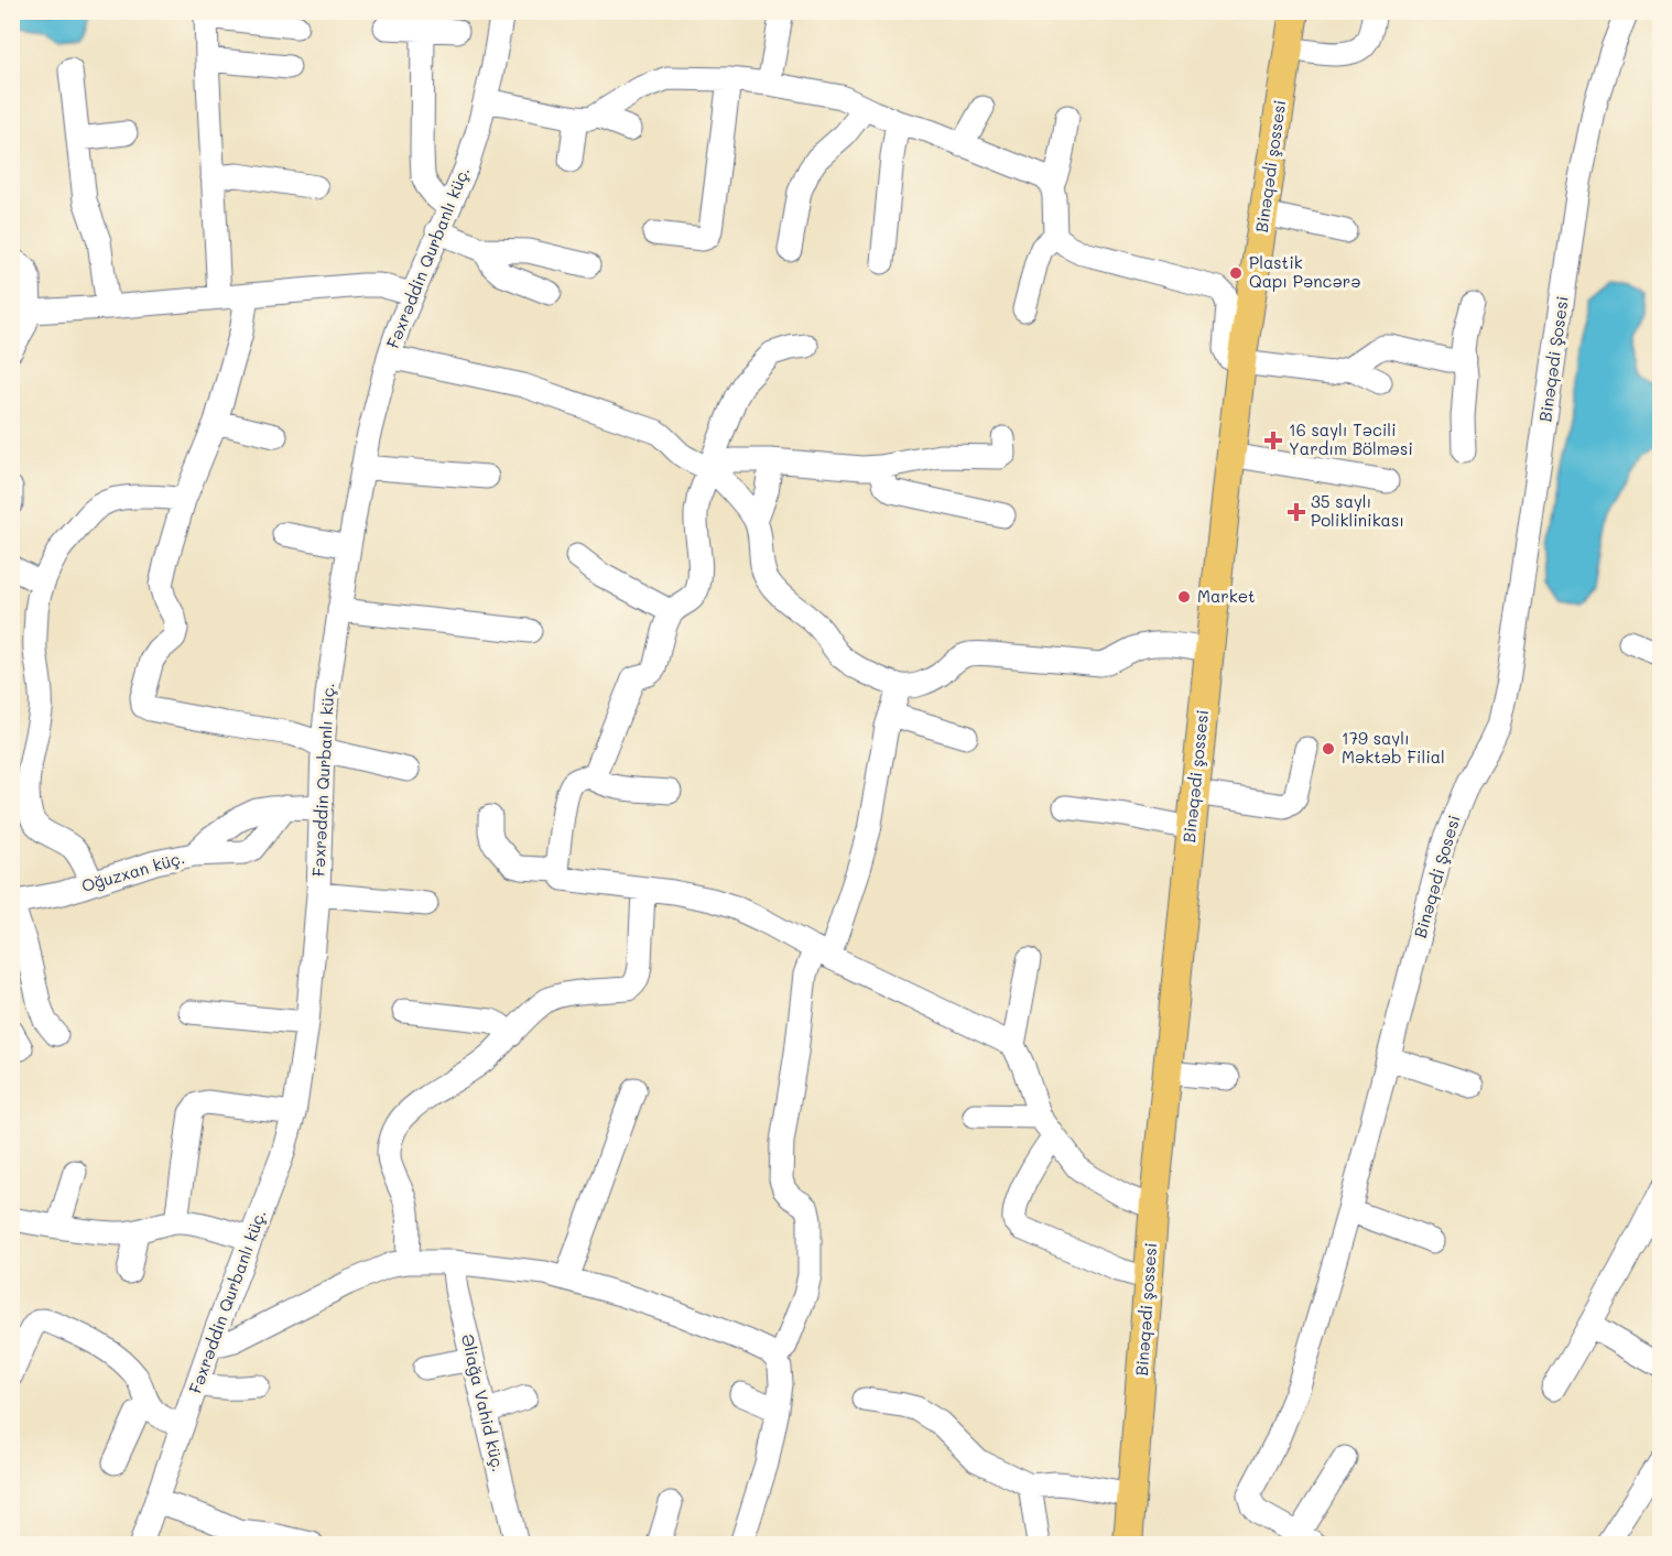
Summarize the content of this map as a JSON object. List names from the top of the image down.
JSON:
{
  "streets": {
    "main road": ["Binəqədi şossesi"],
    "street": [
      "Fəxrəddin Qurbanlı küç.",
      "Binəqədi Şosesi",
      "Oğuzxan küç.",
      "Əliağa Vahid küç."
    ]
  },
  "crossings": [
    ["Fəxrəddin Qurbanlı küç.", "Oğuzxan küç."]
  ],
  "places": {
    "other": ["Plastik Qapı Pəncərə", "Market", "179 saylı Məktəb Filial"],
    "health": ["16 saylı Təcili Yardım Bölməsi", "35 saylı Poliklinikası"]
  }
}
